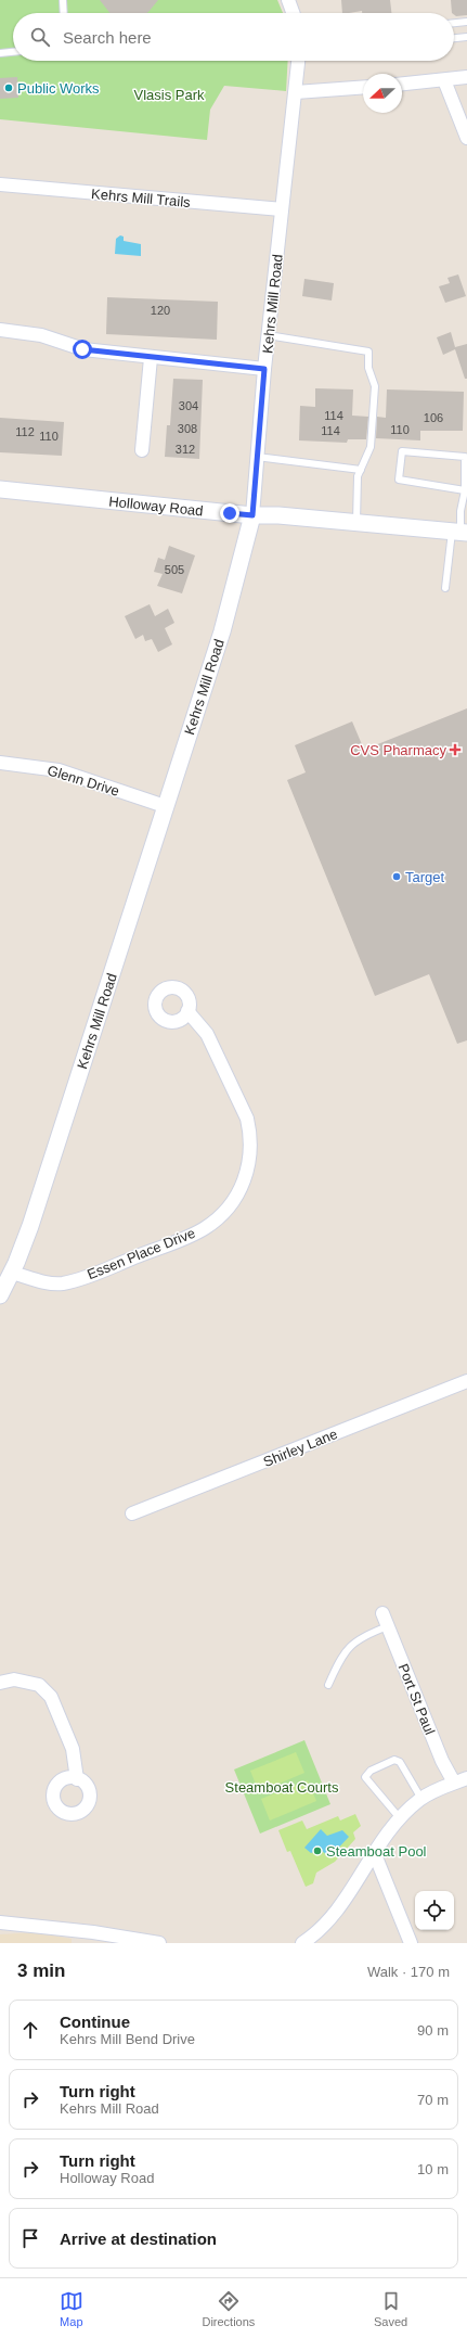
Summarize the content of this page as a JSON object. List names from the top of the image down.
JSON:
{
  "streets": {
    "street": [
      "Kehrs Mill Trails",
      "Kehrs Mill Road",
      "Holloway Road",
      "Glenn Drive",
      "Essen Place Drive",
      "Shirley Lane",
      "Port St Paul"
    ]
  },
  "crossings": [
    ["Kehrs Mill Trails", "Kehrs Mill Road"],
    ["Kehrs Mill Road", "Holloway Road"],
    ["Kehrs Mill Road", "Glenn Drive"],
    ["Kehrs Mill Road", "Essen Place Drive"]
  ],
  "parks": ["Vlasis Park", "Steamboat Courts"],
  "places": {
    "other": ["Public Works", "Target", "Steamboat Pool"],
    "health": ["CVS Pharmacy"]
  },
  "house_numbers": [
    "120",
    "304",
    "114",
    "106",
    "308",
    "110",
    "114",
    "112",
    "110",
    "312",
    "505"
  ],
  "north": "left",
  "page": {
    "search": "Search here",
    "heading": ["3 min", "Walk · 170 m"],
    "list": [
      ["Continue", "Kehrs Mill Bend Drive", "90 m"],
      ["Turn right", "Kehrs Mill Road", "70 m"],
      ["Turn right", "Holloway Road", "10 m"],
      "Arrive at destination"
    ],
    "nav": ["Map", "Directions", "Saved"]
  }
}
